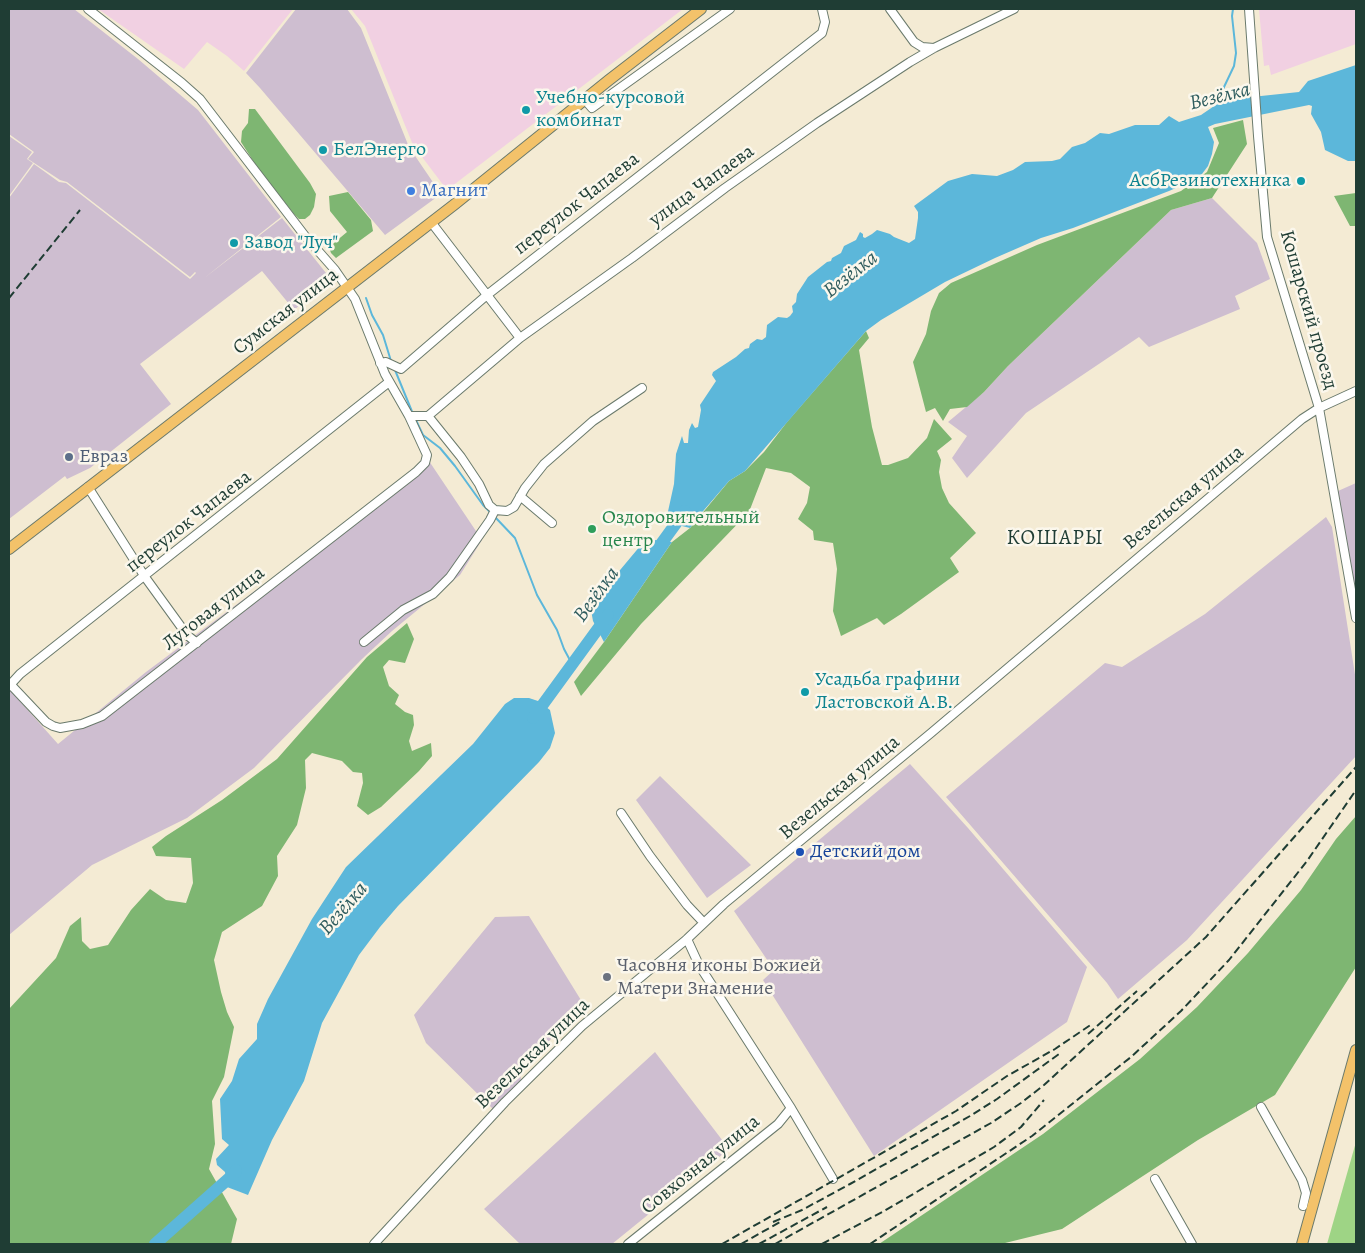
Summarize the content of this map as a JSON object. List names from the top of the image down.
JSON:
{
  "streets": {
    "main road": ["Сумская улица"],
    "street": [
      "улица Чапаева",
      "переулок Чапаева",
      "Кошарский проезд",
      "Везельская улица",
      "Луговая улица",
      "Совхозная улица"
    ]
  },
  "crossings": [
    ["переулок Чапаева", "Луговая улица"],
    ["Кошарский проезд", "Везельская улица"]
  ],
  "districts": ["КОШАРЫ"],
  "water": ["Везёлка"],
  "places": [
    "Учебно-курсовой комбинат",
    "БелЭнерго",
    "АсбРезинотехника",
    "Магнит",
    "Завод \"Луч\"",
    "Евраз",
    "Оздоровительный центр",
    "Усадьба графини Ластовской А.В.",
    "Детский дом",
    "Часовня иконы Божией Матери Знамение"
  ]
}
